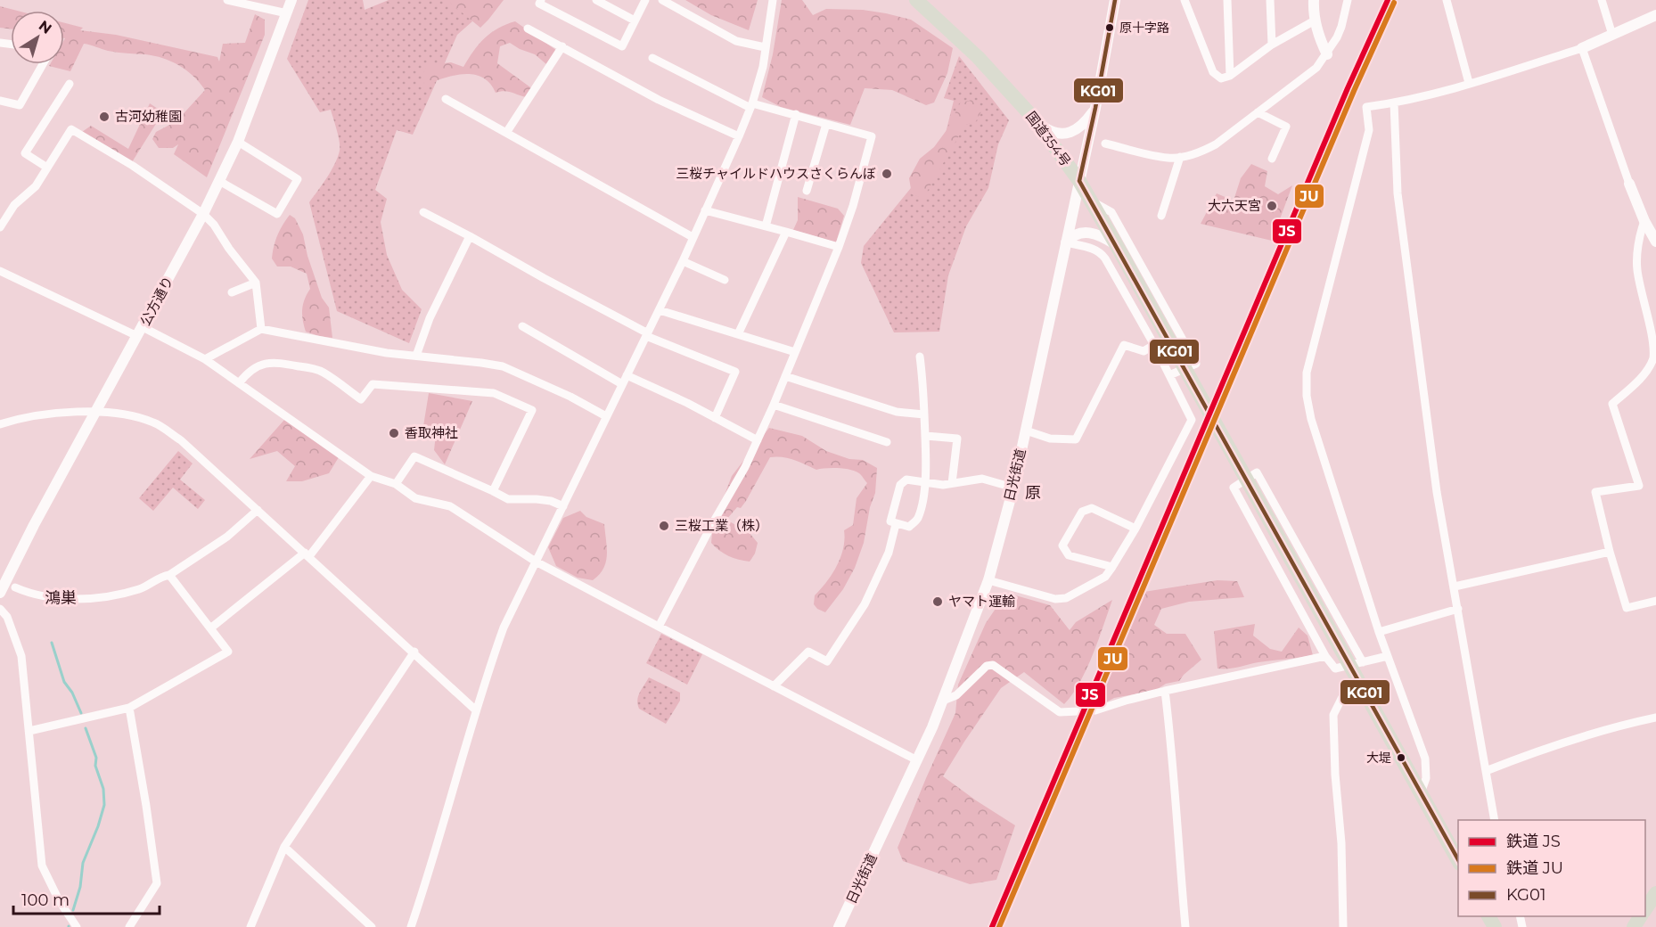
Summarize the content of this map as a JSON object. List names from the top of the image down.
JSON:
{
  "streets": {
    "highway": ["国道354号"],
    "main road": ["公方通り", "日光街道"]
  },
  "crossings": [
    ["国道354号", "日光街道"]
  ],
  "districts": ["原", "鴻巣"],
  "places": [
    "原十字路",
    "古河幼稚園",
    "三桜チャイルドハウスさくらんぼ",
    "大六天宮",
    "香取神社",
    "三桜工業（株）",
    "ヤマト運輸",
    "大堤"
  ],
  "lines": ["rail line JS", "transit line KG01", "rail line JU"],
  "legend": ["鉄道 JS", "鉄道 JU", "KG01"],
  "scale_bar": "100 m",
  "north": "top right"
}
